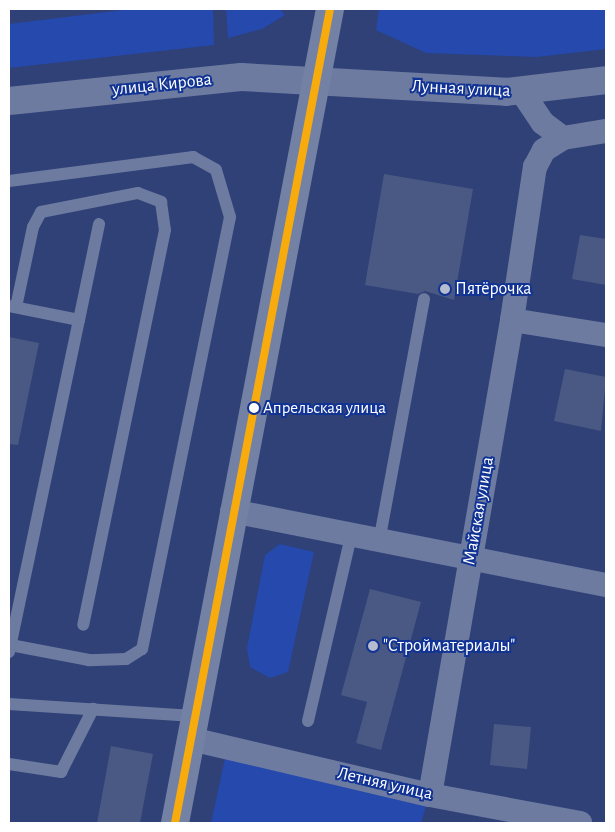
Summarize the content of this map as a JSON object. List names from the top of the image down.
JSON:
{
  "streets": {
    "street": [
      "улица Кирова",
      "Лунная улица",
      "Майская улица",
      "Летняя улица"
    ]
  },
  "crossings": [
    ["улица Кирова", "Лунная улица"],
    ["Майская улица", "Летняя улица"]
  ],
  "places": ["Пятёрочка", "Апрельская улица", "\"Стройматериалы\""]
}
